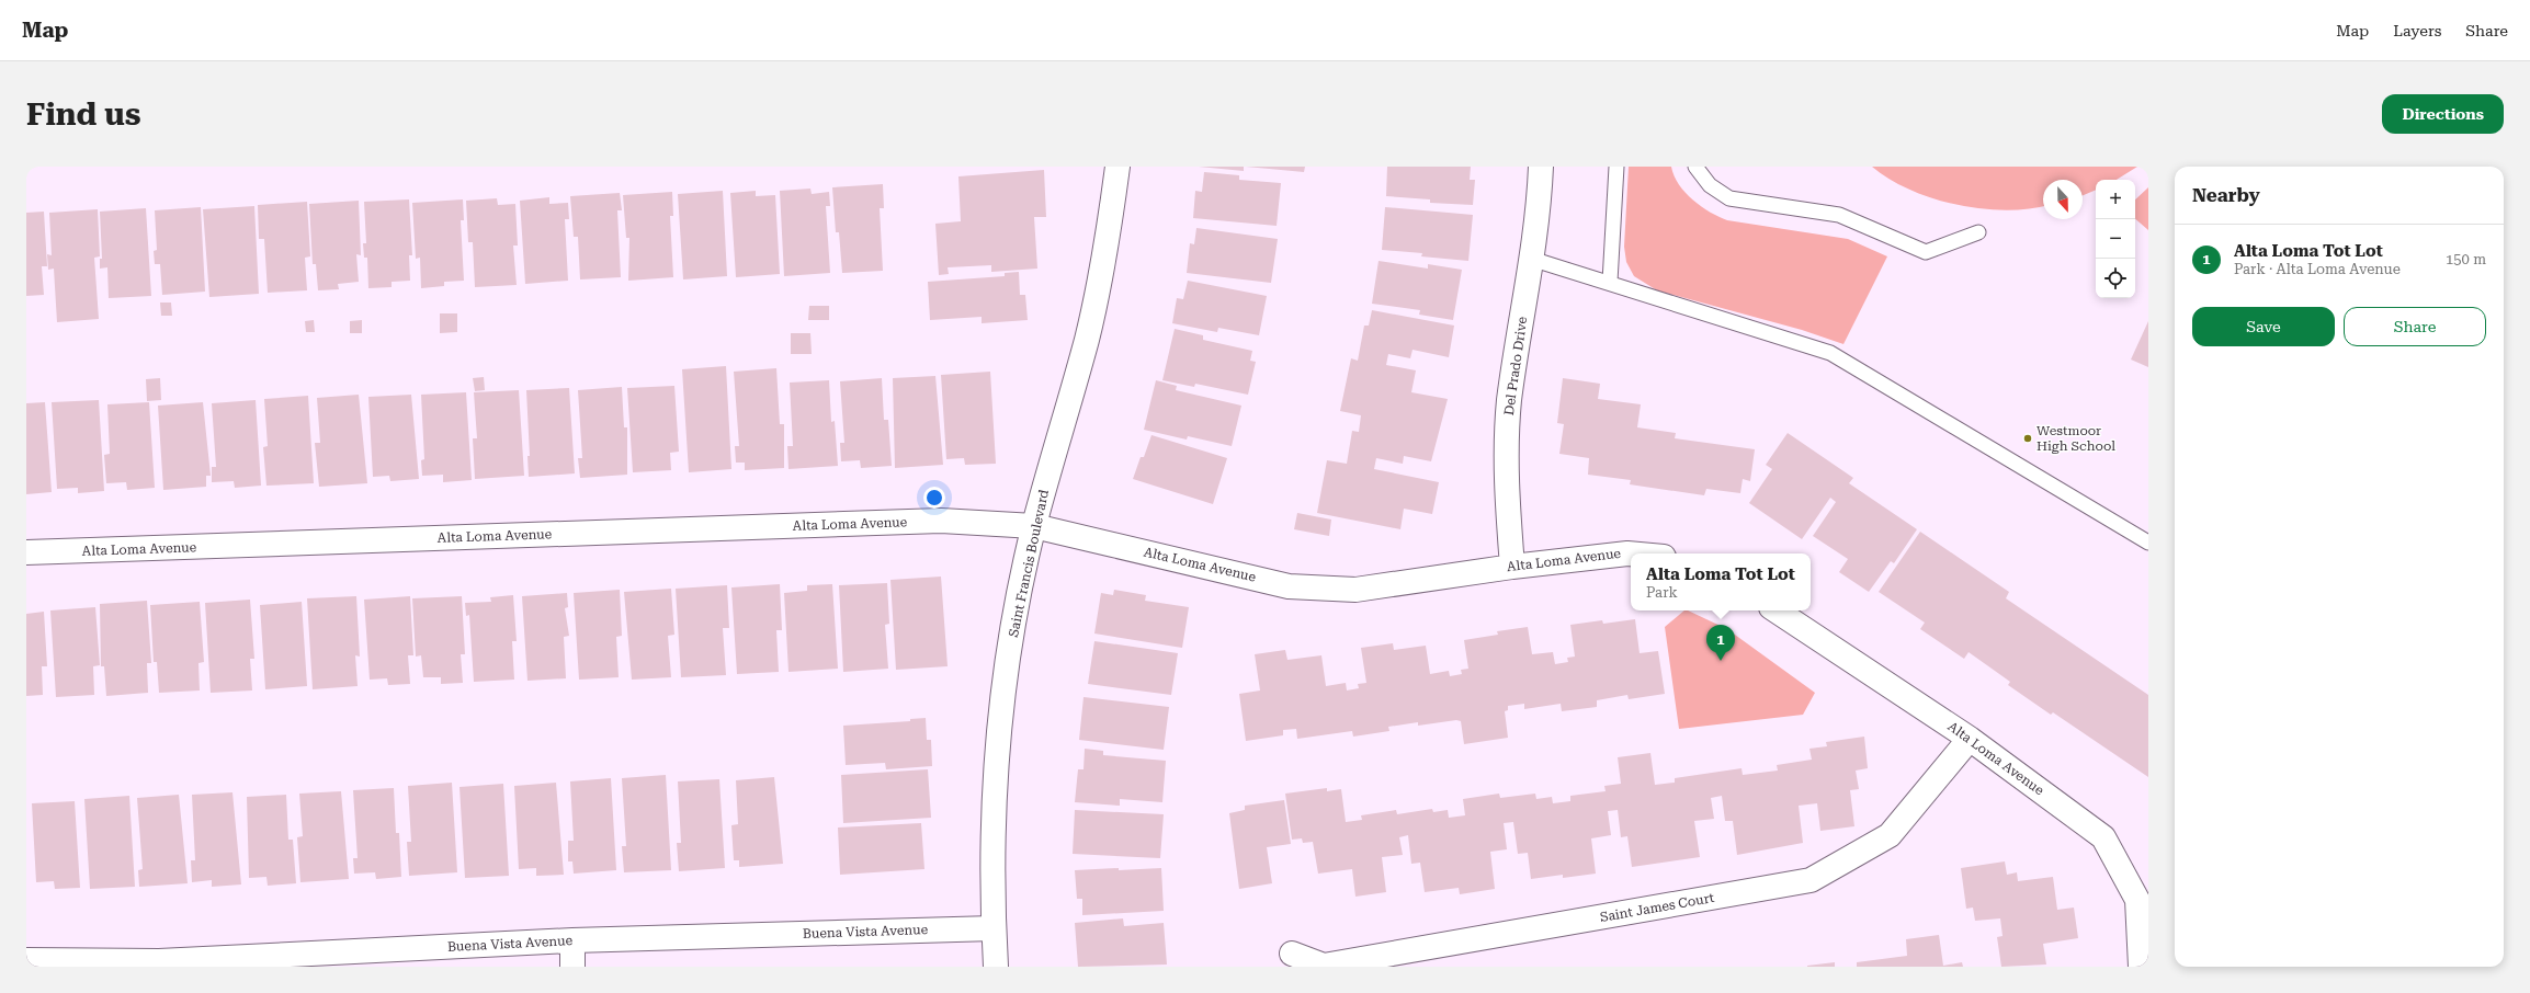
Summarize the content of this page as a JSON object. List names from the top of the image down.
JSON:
{
  "streets": {
    "street": [
      "Del Prado Drive",
      "Alta Loma Avenue",
      "Saint Francis Boulevard",
      "Saint James Court",
      "Buena Vista Avenue"
    ]
  },
  "crossings": [
    ["Del Prado Drive", "Alta Loma Avenue"],
    ["Alta Loma Avenue", "Saint Francis Boulevard"],
    ["Alta Loma Avenue", "Saint James Court"],
    ["Saint Francis Boulevard", "Buena Vista Avenue"]
  ],
  "places": ["Westmoor High School"],
  "north": "bottom",
  "page": {
    "header": "Map",
    "nav": ["Map", "Layers", "Share"],
    "buttons": [
      "Directions",
      ["Save", "Share"]
    ],
    "title": "Find us",
    "heading": "Nearby",
    "map_buttons": ["+", "−"],
    "list": [
      {
        "mark": "1",
        "name": "Alta Loma Tot Lot",
        "note": "Park · Alta Loma Avenue",
        "value": "150 m"
      }
    ],
    "popup": ["Alta Loma Tot Lot", "Park"],
    "pins": "1"
  }
}
